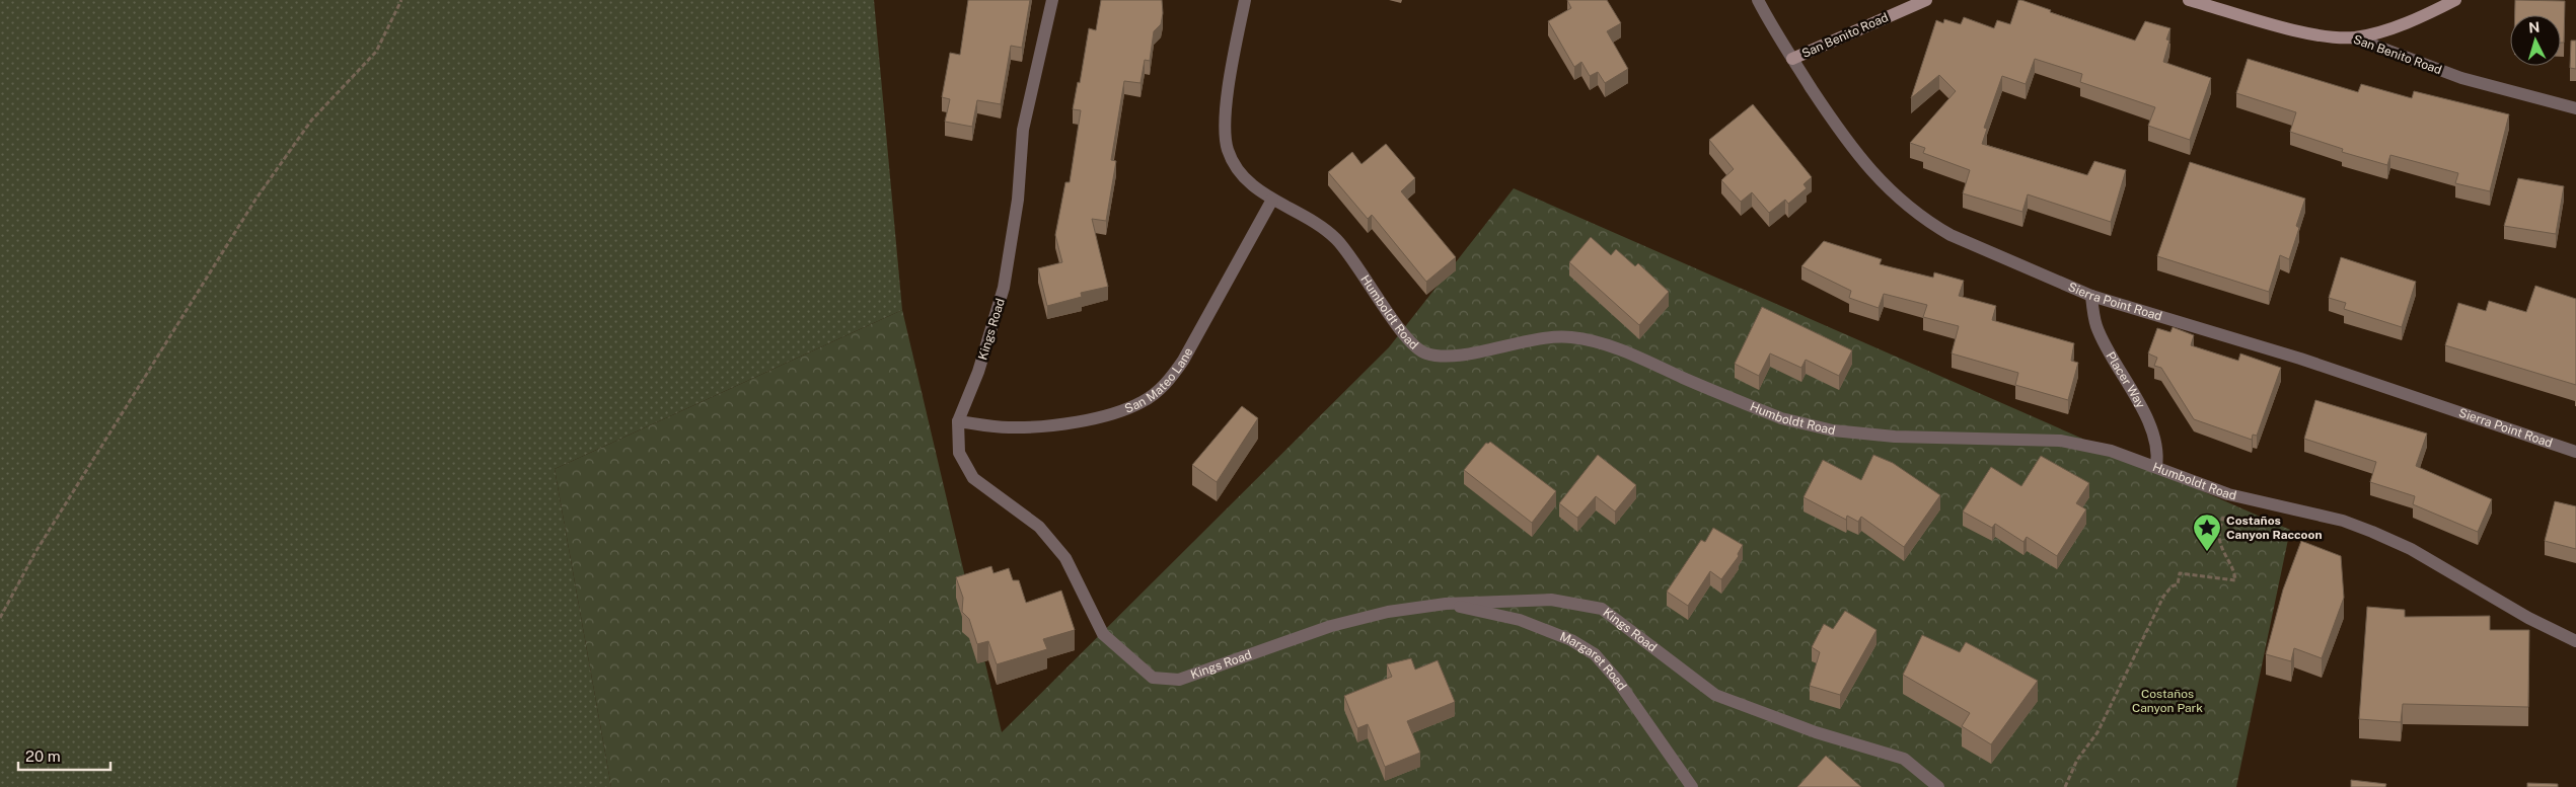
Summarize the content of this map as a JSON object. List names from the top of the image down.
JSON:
{
  "streets": {
    "street": [
      "San Benito Road",
      "Sierra Point Road",
      "Humboldt Road",
      "Kings Road",
      "San Mateo Lane",
      "Placer Way",
      "Margaret Road"
    ]
  },
  "crossings": [
    ["San Benito Road", "Sierra Point Road"],
    ["Sierra Point Road", "Placer Way"],
    ["Humboldt Road", "San Mateo Lane"],
    ["Humboldt Road", "Placer Way"],
    ["Kings Road", "San Mateo Lane"],
    ["Kings Road", "Margaret Road"]
  ],
  "parks": ["Costaños Canyon Park"],
  "places": {
    "place": ["Costaños Canyon Raccoon"]
  },
  "scale_bar": "20 m",
  "north": "top"
}
